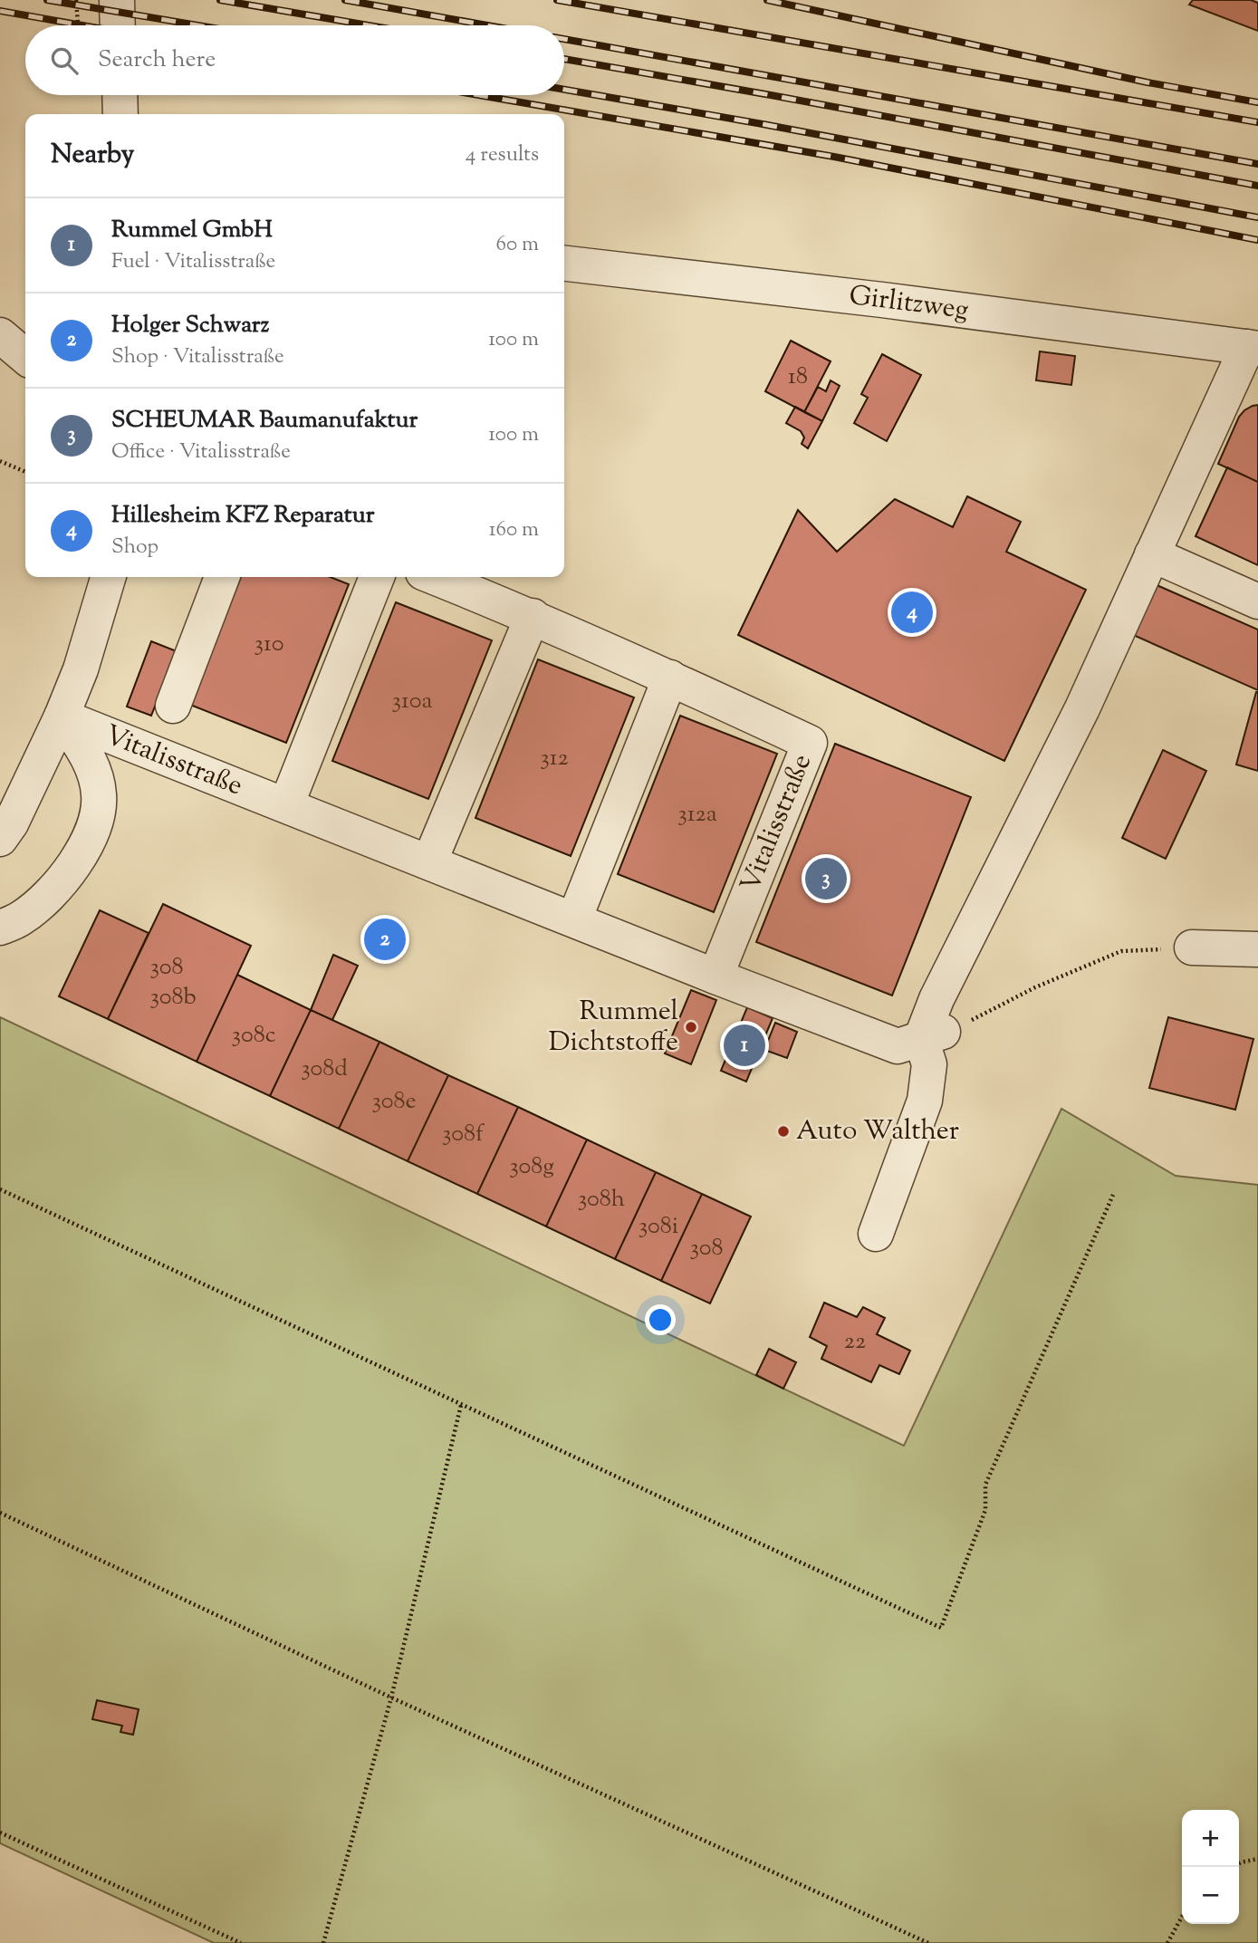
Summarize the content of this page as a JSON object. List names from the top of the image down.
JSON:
{
  "streets": {
    "street": ["Girlitzweg", "Vitalisstraße"]
  },
  "places": ["Rummel Dichtstoffe", "Auto Walther"],
  "house_numbers": [
    "18",
    "310",
    "310a",
    "312",
    "312a",
    "308",
    "308b",
    "308c",
    "308d",
    "308e",
    "308f",
    "308g",
    "308h",
    "308i",
    "308",
    "22"
  ],
  "page": {
    "search": "Search here",
    "heading": ["Nearby", "4 results"],
    "list": [
      {
        "mark": "1",
        "name": "Rummel GmbH",
        "note": "Fuel · Vitalisstraße",
        "value": "60 m"
      },
      {
        "mark": "2",
        "name": "Holger Schwarz",
        "note": "Shop · Vitalisstraße",
        "value": "100 m"
      },
      {
        "mark": "3",
        "name": "SCHEUMAR Baumanufaktur",
        "note": "Office · Vitalisstraße",
        "value": "100 m"
      },
      {
        "mark": "4",
        "name": "Hillesheim KFZ Reparatur",
        "note": "Shop",
        "value": "160 m"
      }
    ],
    "pins": [
      "4",
      "3",
      "2",
      "1"
    ],
    "map_buttons": ["+", "−"]
  }
}
